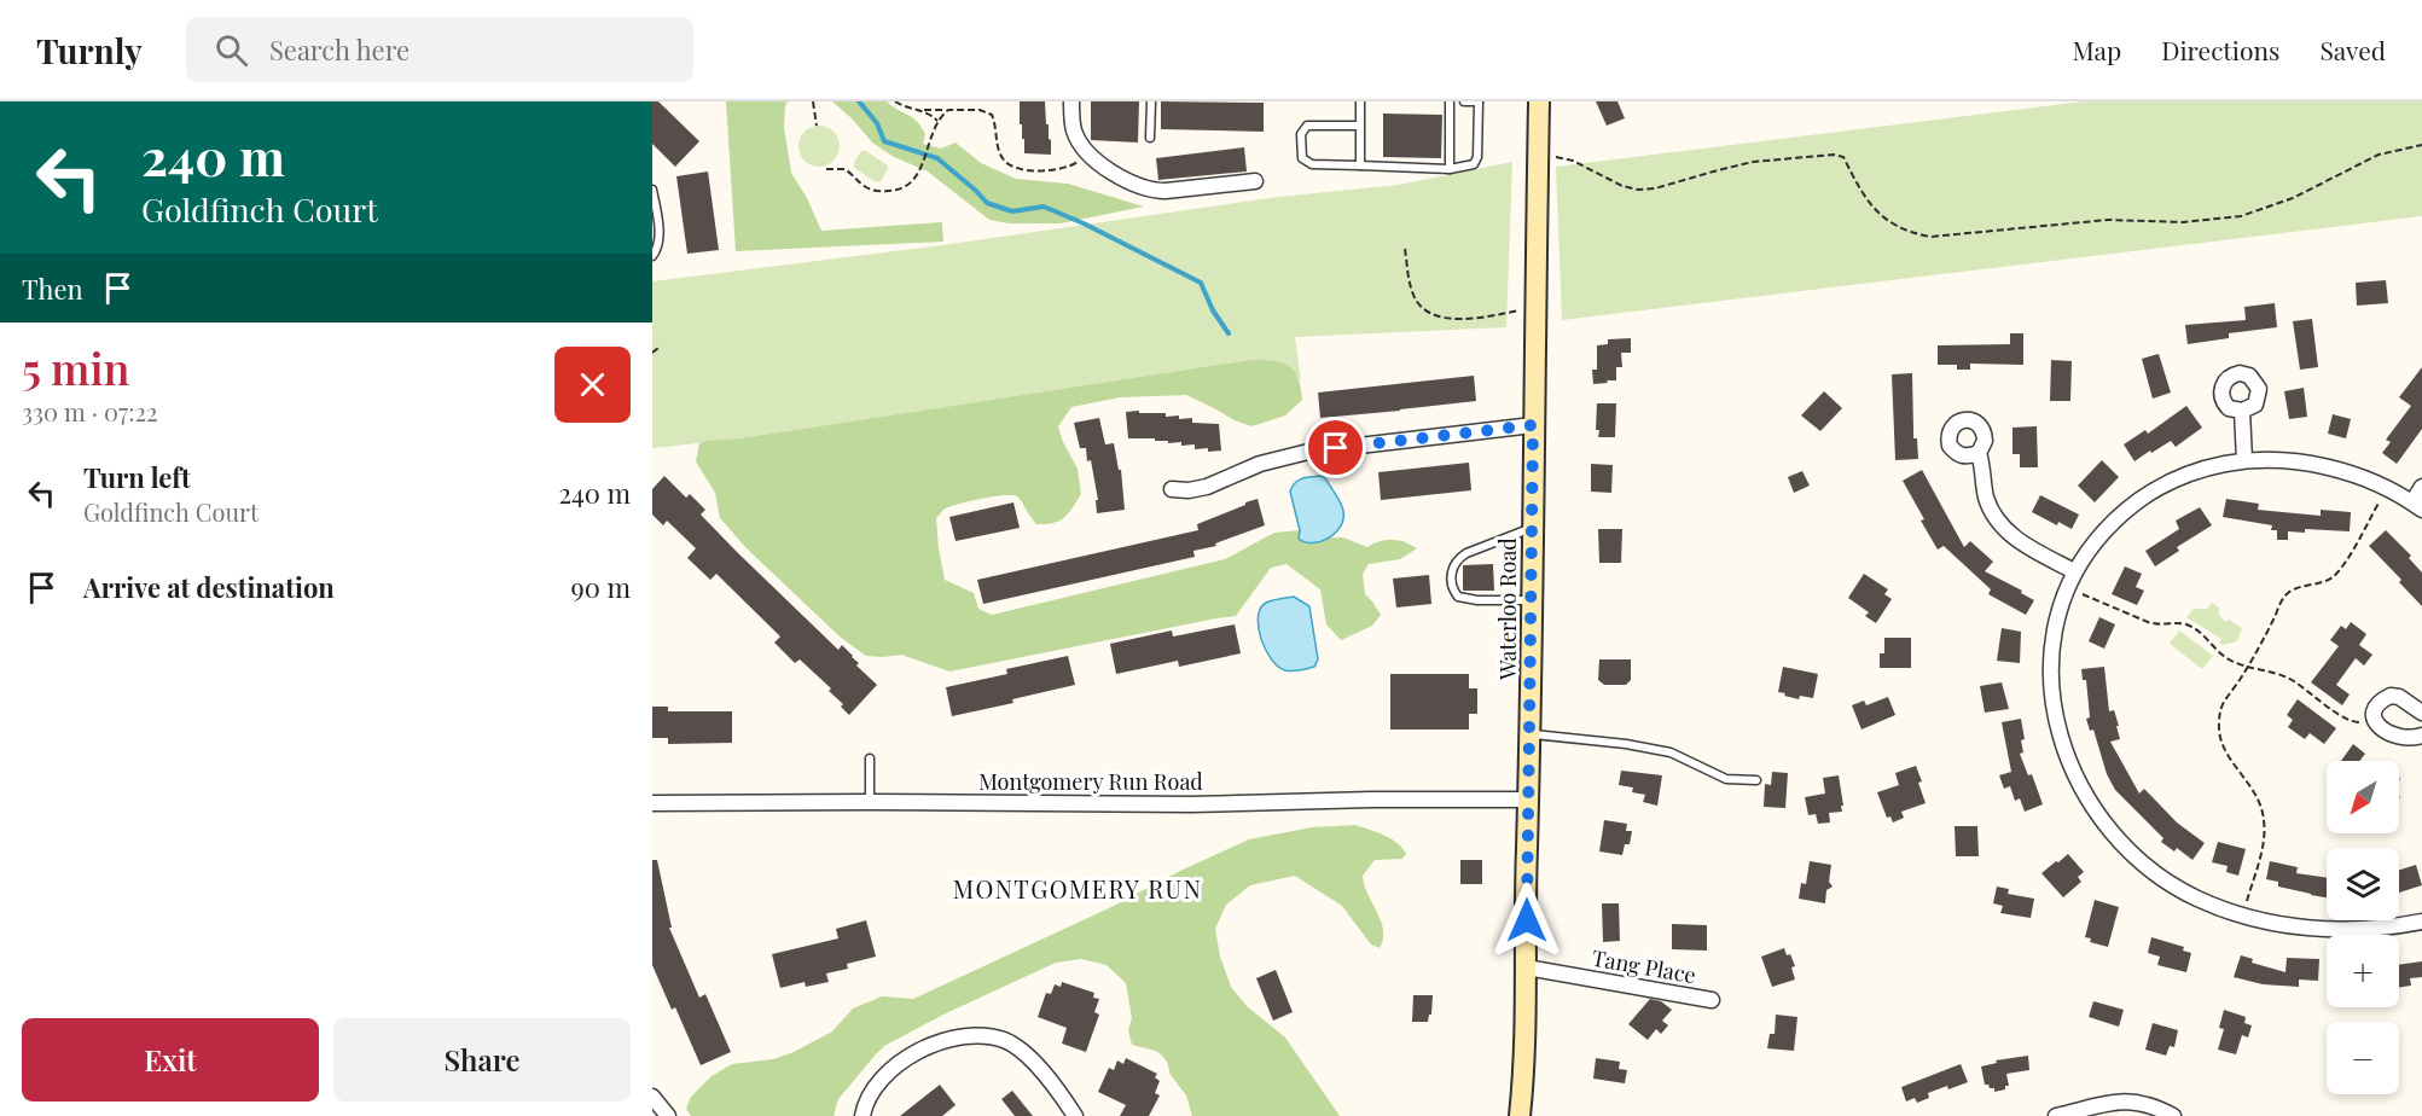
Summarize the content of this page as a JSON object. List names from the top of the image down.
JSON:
{
  "streets": {
    "main road": ["Waterloo Road"],
    "street": ["Montgomery Run Road", "Tang Place"]
  },
  "crossings": [
    ["Waterloo Road", "Montgomery Run Road"],
    ["Waterloo Road", "Tang Place"]
  ],
  "districts": ["MONTGOMERY RUN"],
  "north": "bottom left",
  "page": {
    "header": "Turnly",
    "search": "Search here",
    "nav": ["Map", "Directions", "Saved"],
    "turn": ["240 m", "Goldfinch Court"],
    "then": "Then",
    "heading": ["5 min", "330 m · 07:22"],
    "list": [
      {
        "name": "Turn left",
        "note": "Goldfinch Court",
        "value": "240 m"
      },
      {
        "name": "Arrive at destination",
        "value": "90 m"
      }
    ],
    "map_buttons": ["+", "−"],
    "buttons": ["Exit", "Share"]
  }
}
